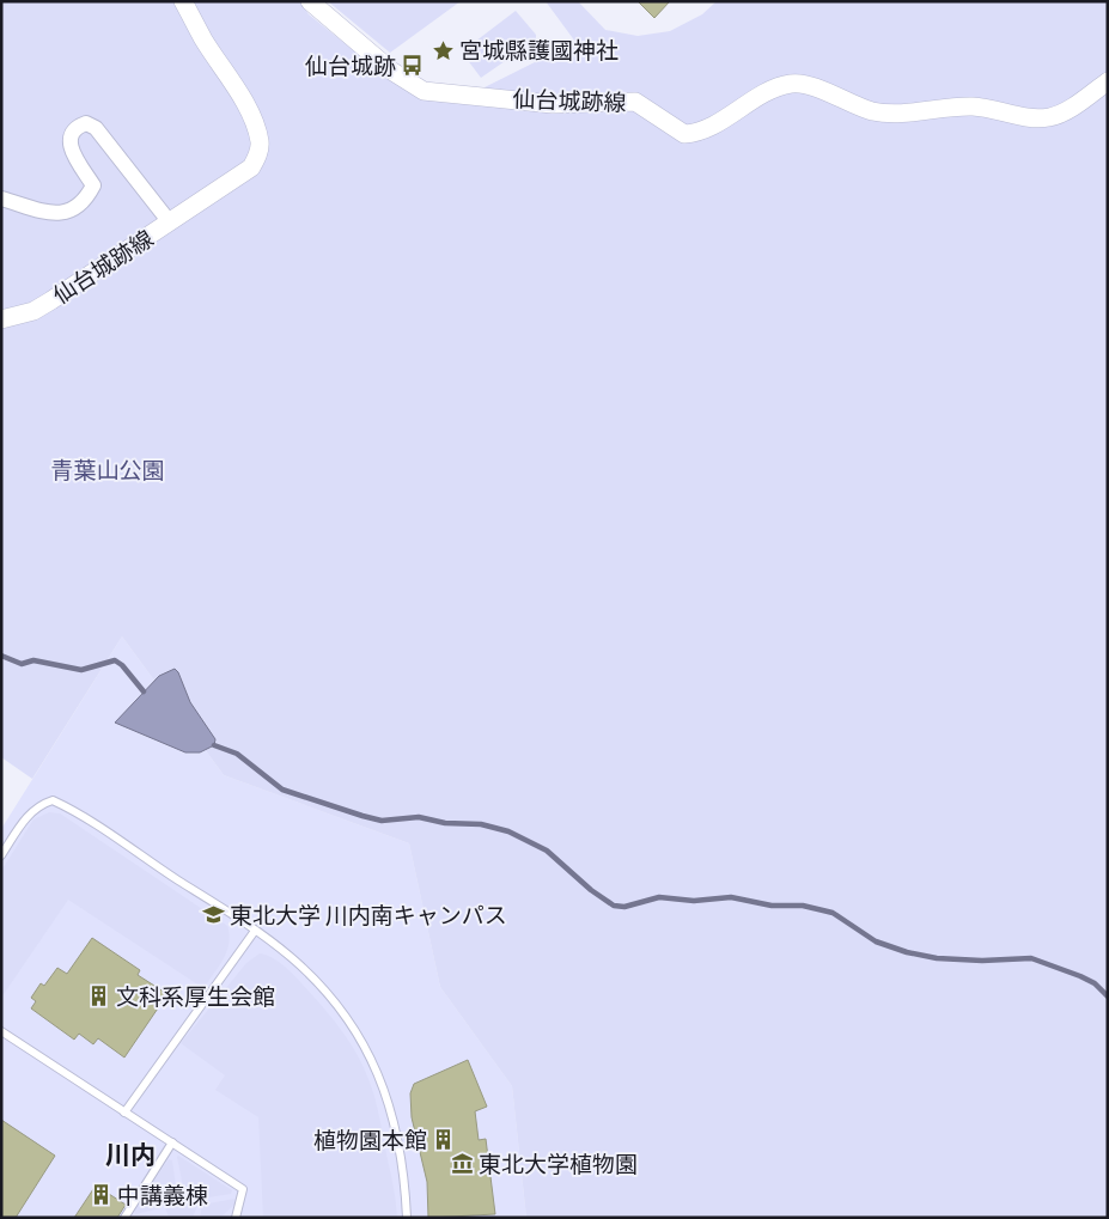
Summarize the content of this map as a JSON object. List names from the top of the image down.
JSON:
{
  "streets": {
    "street": ["仙台城跡線"]
  },
  "districts": ["川内"],
  "parks": ["青葉山公園"],
  "places": {
    "place": ["宮城縣護國神社"],
    "bus stop": ["仙台城跡"],
    "school or university": ["東北大学 川内南キャンパス"],
    "building": ["文科系厚生会館", "植物園本館", "中講義棟"],
    "museum": ["東北大学植物園"]
  }
}
